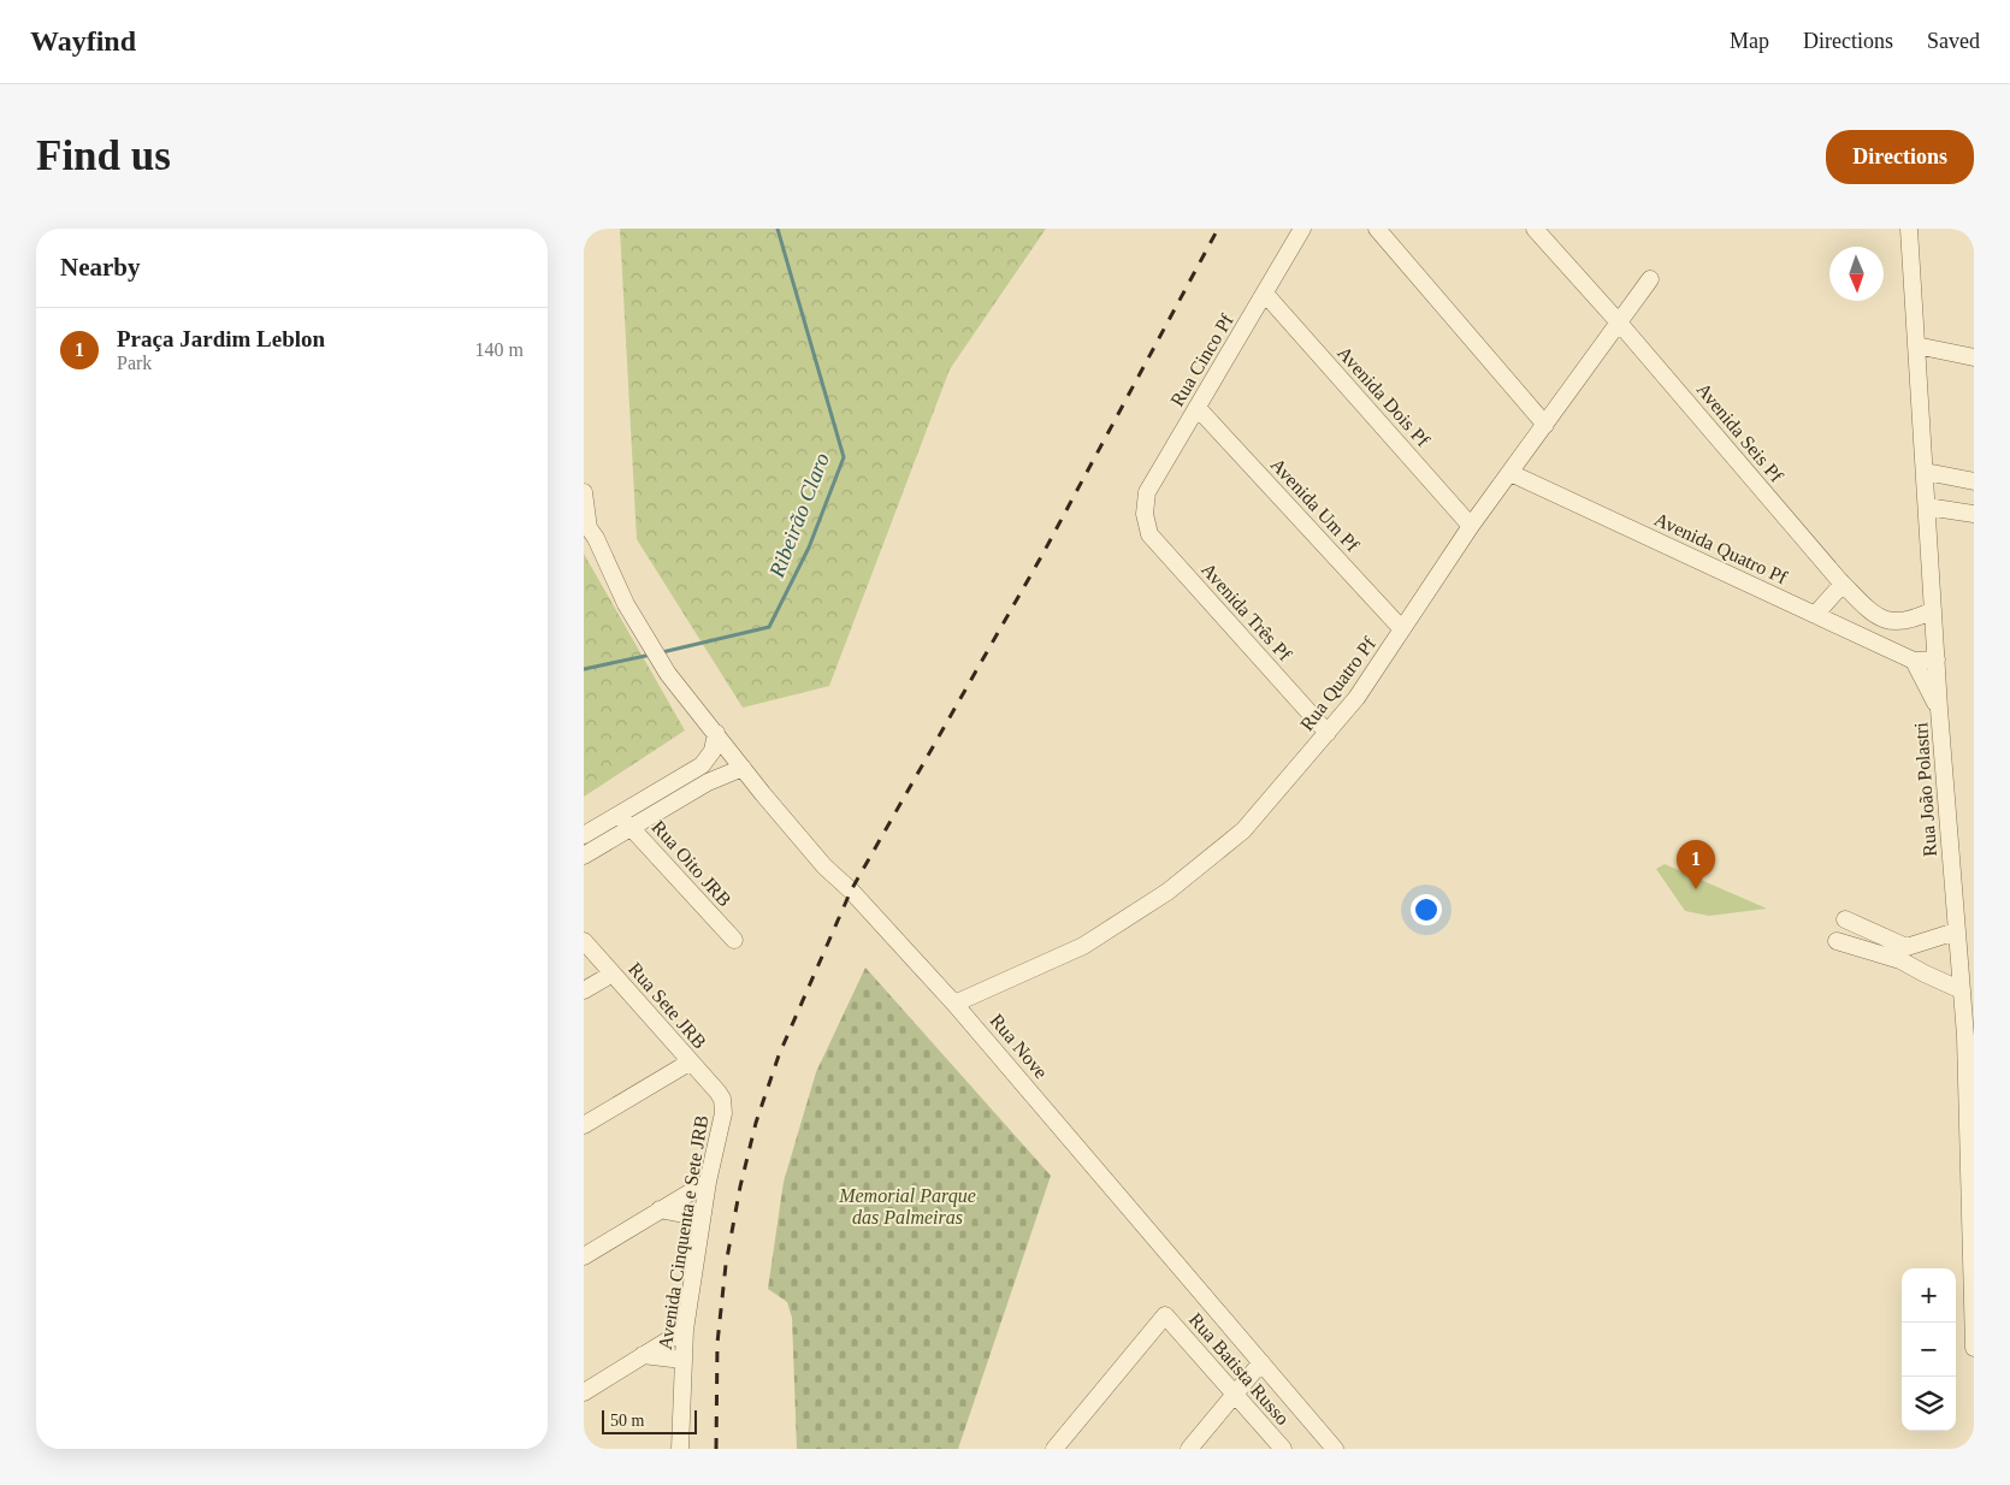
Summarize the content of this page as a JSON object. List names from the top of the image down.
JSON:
{
  "streets": {
    "street": [
      "Rua Cinco Pf",
      "Avenida Dois Pf",
      "Avenida Seis Pf",
      "Avenida Um Pf",
      "Avenida Quatro Pf",
      "Avenida Três Pf",
      "Rua Quatro Pf",
      "Rua João Polastri",
      "Rua Oito JRB",
      "Rua Sete JRB",
      "Rua Nove",
      "Avenida Cinquenta e Sete JRB",
      "Rua Batista Russo"
    ]
  },
  "crossings": [
    ["Rua Cinco Pf", "Avenida Dois Pf"],
    ["Rua Cinco Pf", "Avenida Um Pf"],
    ["Rua Cinco Pf", "Avenida Três Pf"],
    ["Avenida Dois Pf", "Rua Quatro Pf"],
    ["Avenida Seis Pf", "Rua Quatro Pf"],
    ["Avenida Seis Pf", "Rua João Polastri"],
    ["Avenida Um Pf", "Rua Quatro Pf"],
    ["Avenida Quatro Pf", "Rua Quatro Pf"],
    ["Avenida Quatro Pf", "Rua João Polastri"],
    ["Avenida Três Pf", "Rua Quatro Pf"],
    ["Rua Quatro Pf", "Rua Nove"],
    ["Rua Sete JRB", "Avenida Cinquenta e Sete JRB"]
  ],
  "water": ["Ribeirão Claro"],
  "parks": ["Memorial Parque das Palmeiras"],
  "scale_bar": "50 m",
  "north": "bottom",
  "page": {
    "header": "Wayfind",
    "nav": ["Map", "Directions", "Saved"],
    "buttons": "Directions",
    "title": "Find us",
    "heading": "Nearby",
    "list": [
      {
        "mark": "1",
        "name": "Praça Jardim Leblon",
        "note": "Park",
        "value": "140 m"
      }
    ],
    "pins": "1",
    "map_buttons": ["+", "−"],
    "scale": "50 m"
  }
}
